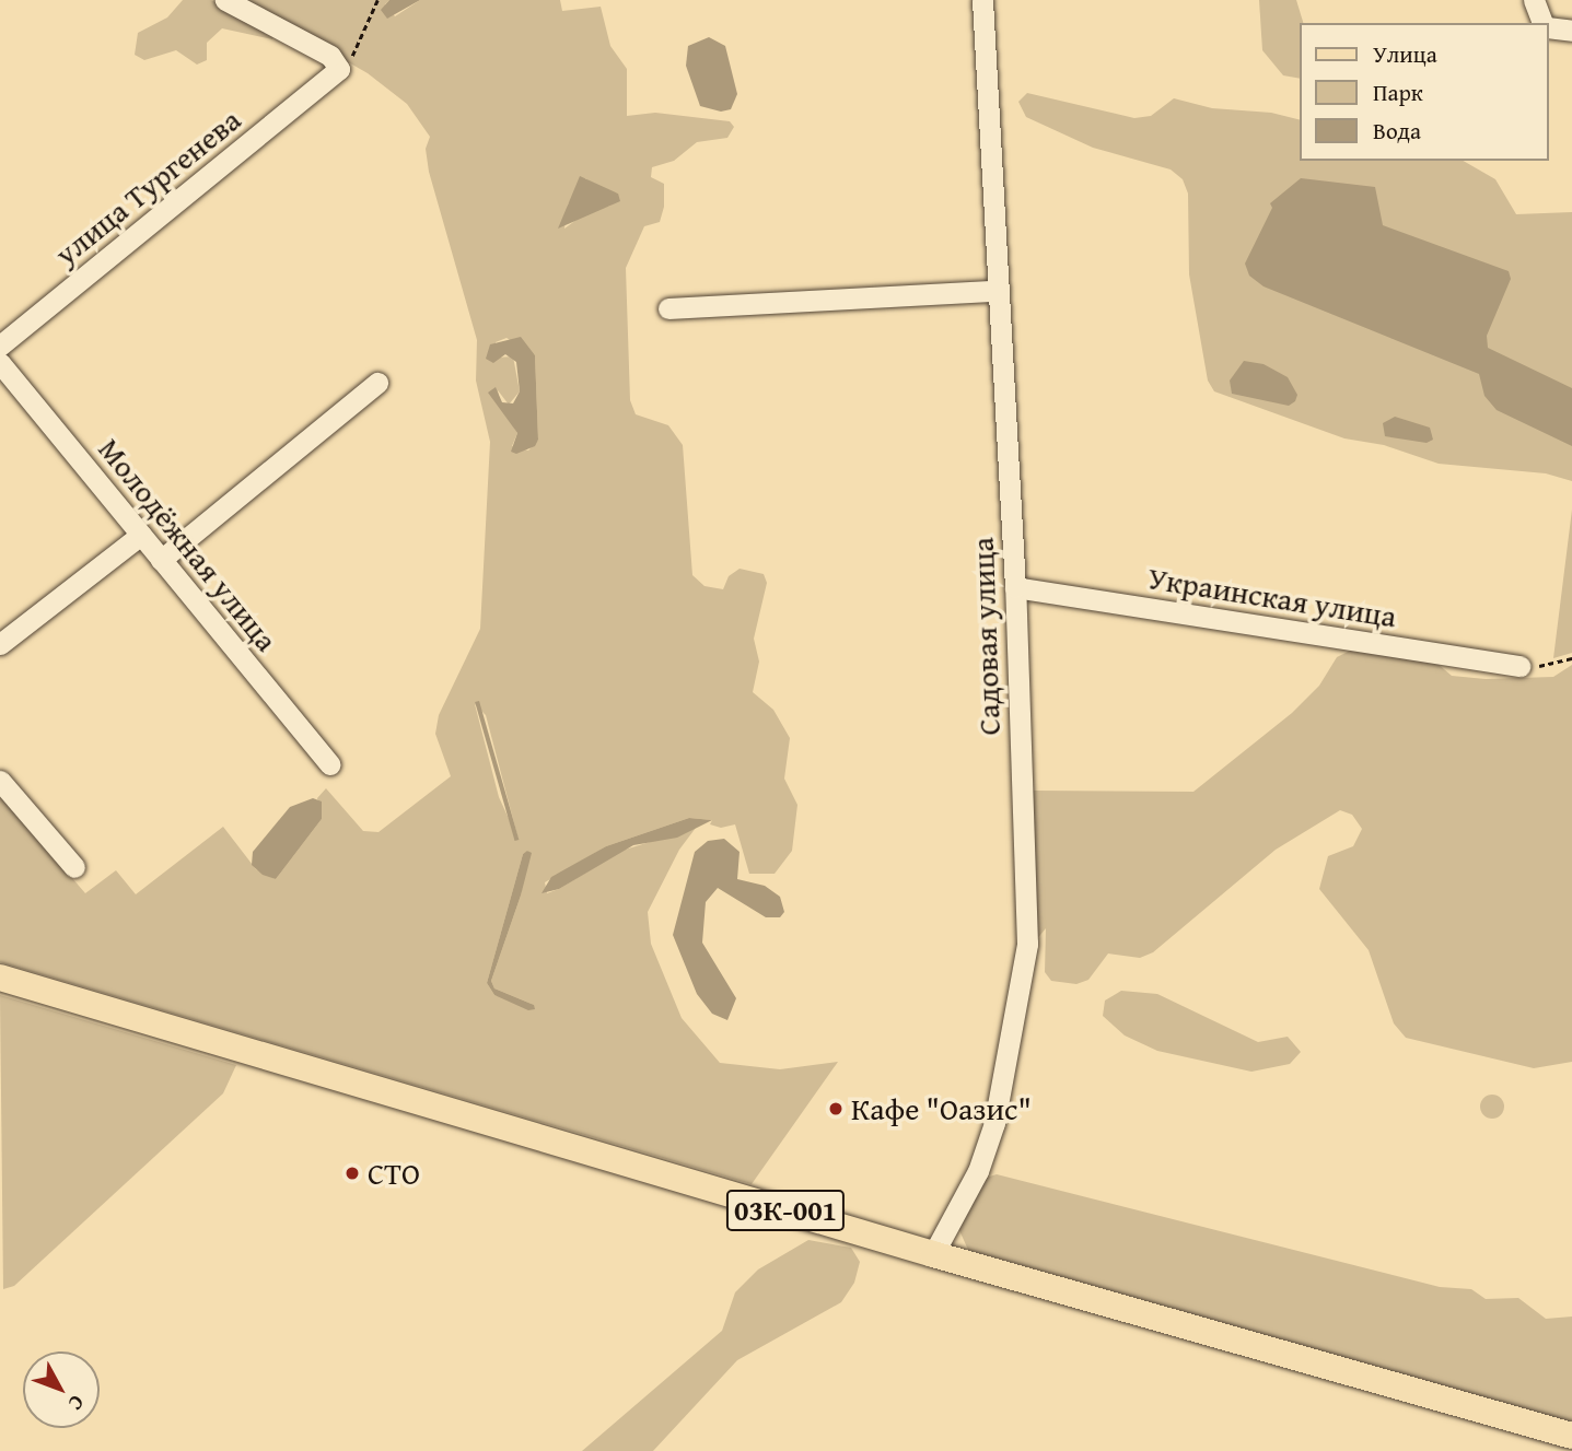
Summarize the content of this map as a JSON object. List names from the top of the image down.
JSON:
{
  "streets": {
    "main road": ["03К-001"],
    "street": [
      "улица Тургенева",
      "Молодёжная улица",
      "Украинская улица",
      "Садовая улица"
    ]
  },
  "crossings": [
    ["Украинская улица", "Садовая улица"],
    ["Садовая улица", "03К-001"]
  ],
  "places": ["Кафе \"Оазис\"", "СТО"],
  "legend": ["Улица", "Парк", "Вода"],
  "north": "bottom right"
}
